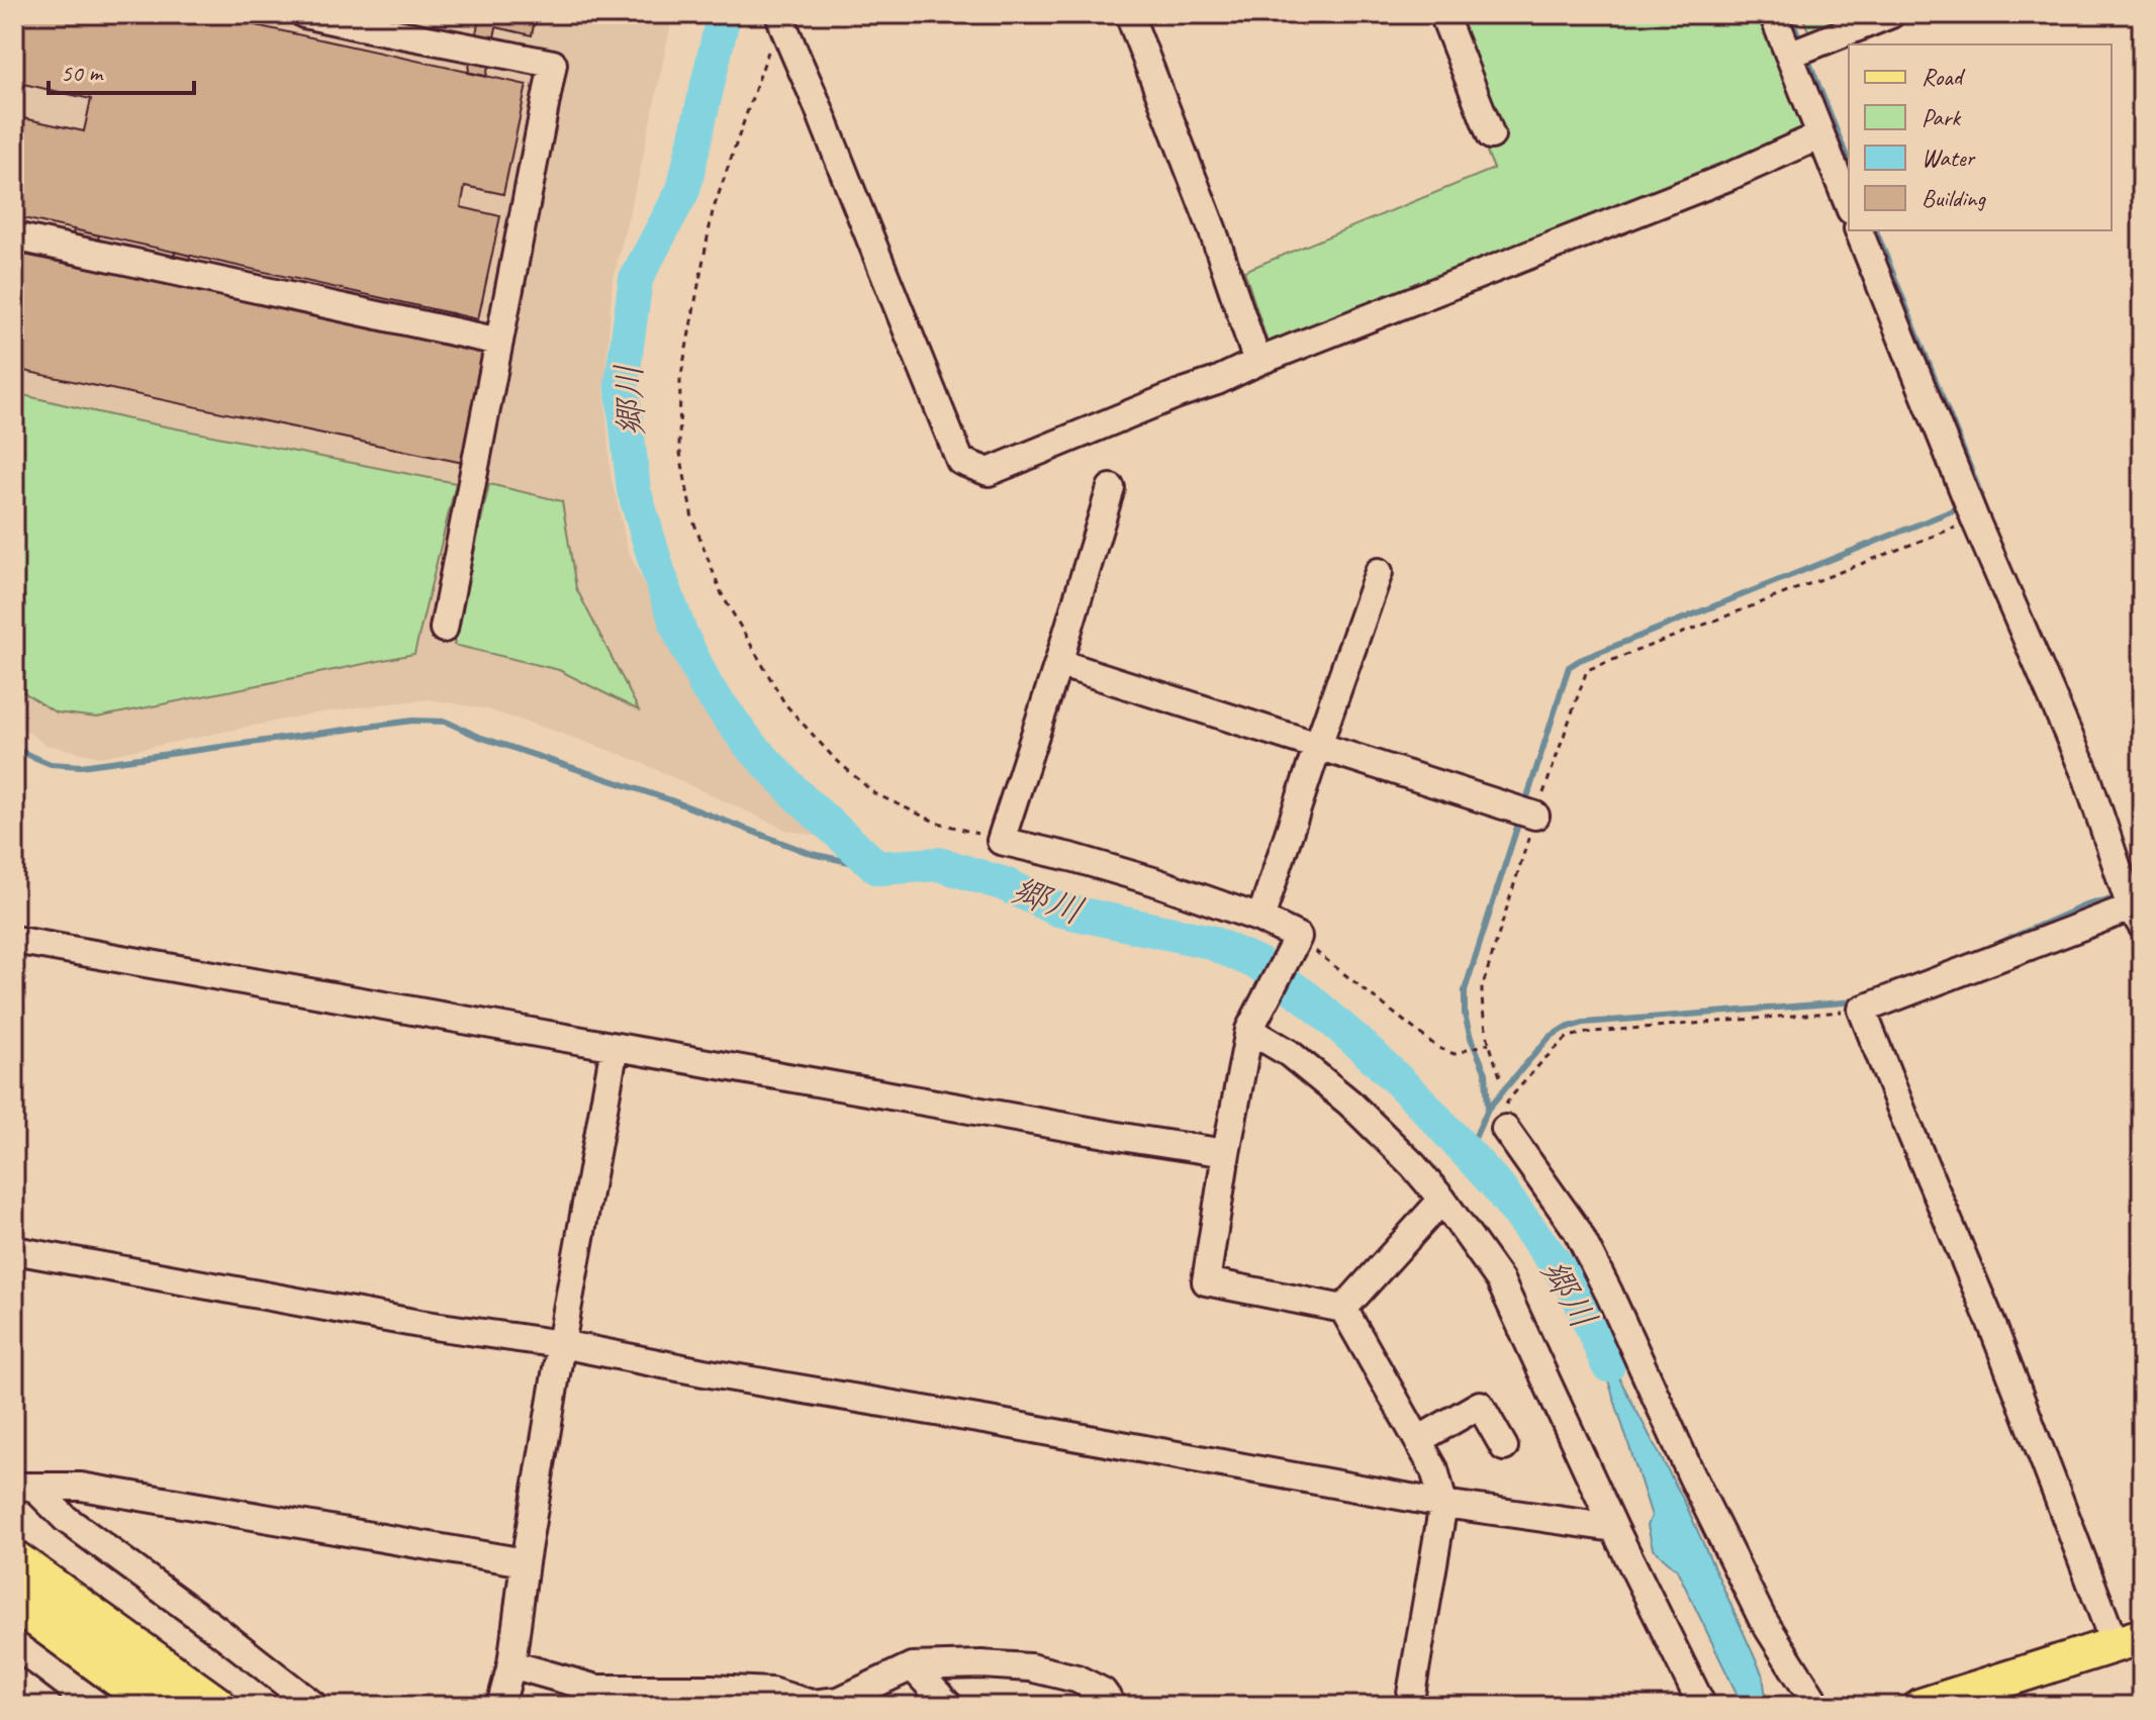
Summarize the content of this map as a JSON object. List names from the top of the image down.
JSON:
{
  "water": ["郷川"],
  "legend": [
    "Road",
    "Park",
    "Water",
    "Building"
  ],
  "scale_bar": "50 m"
}
